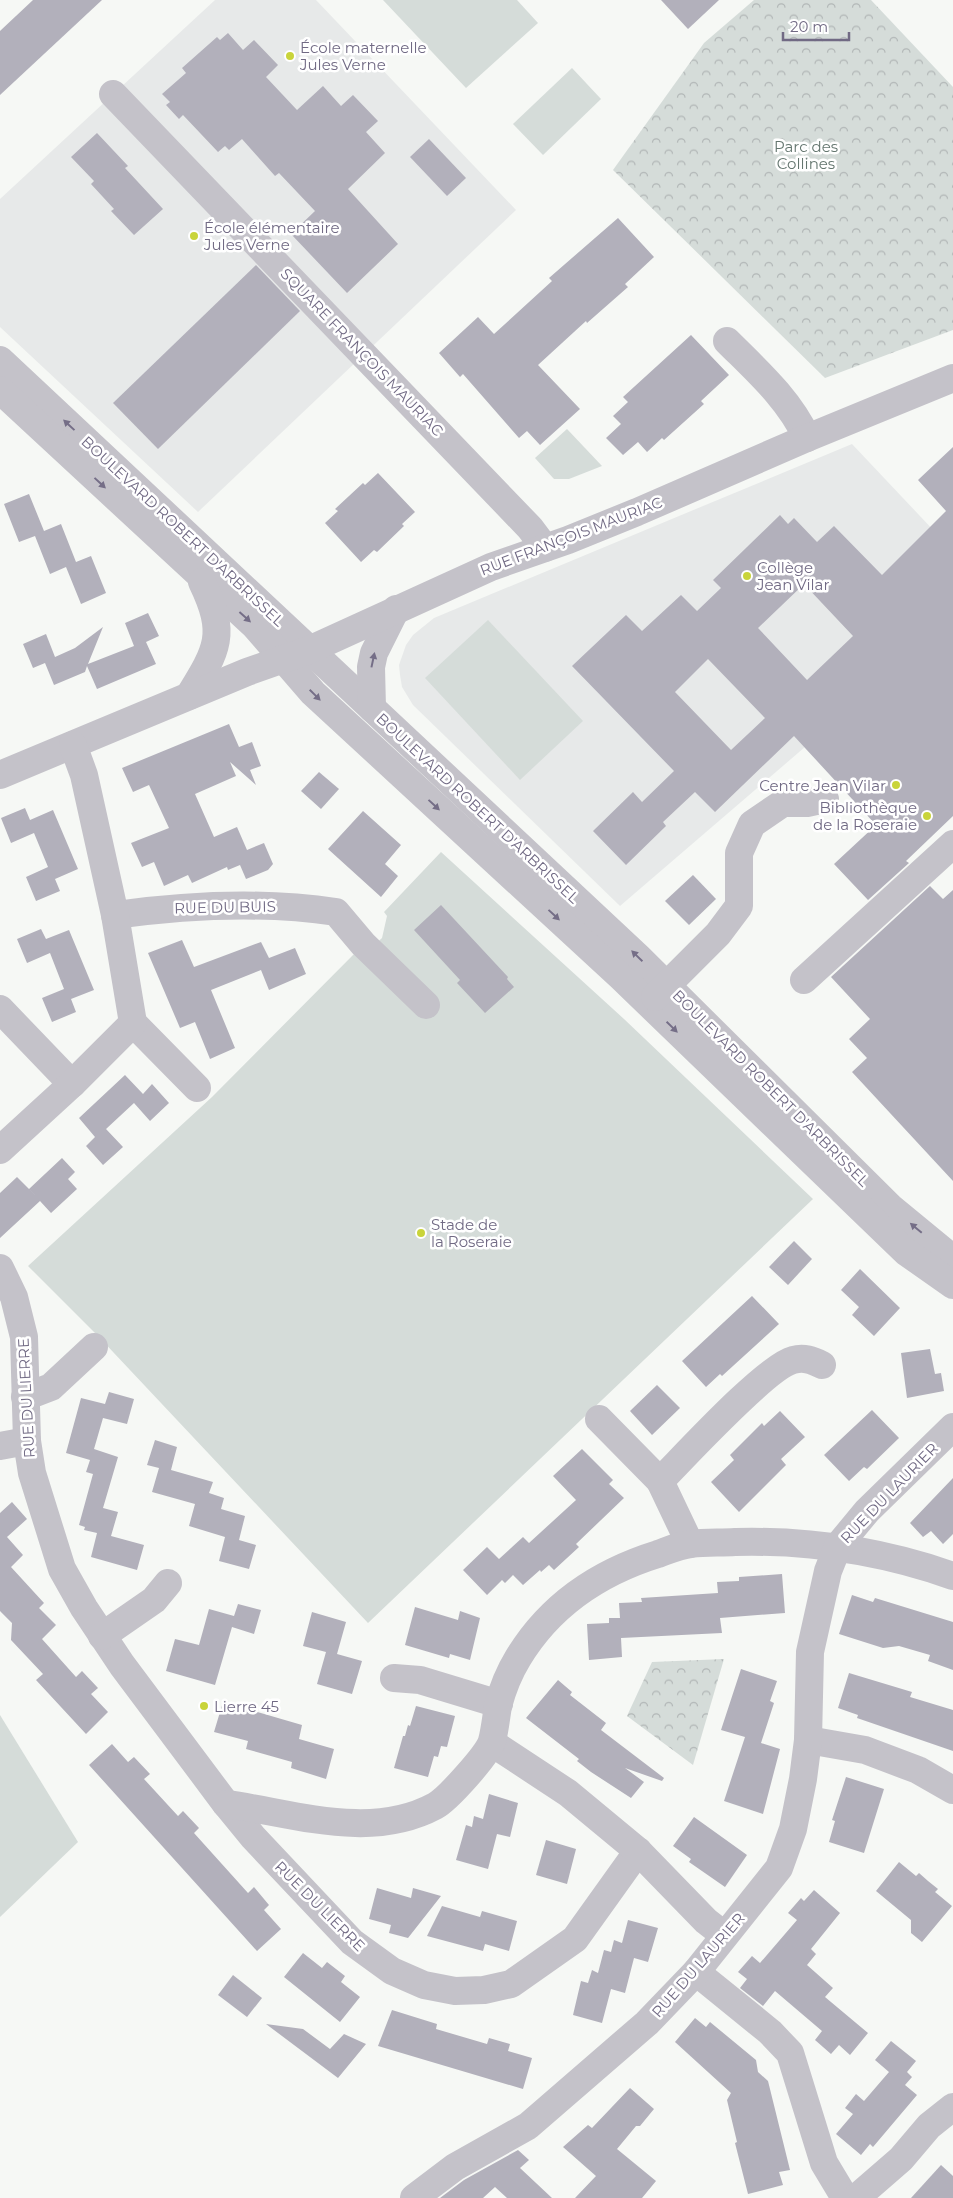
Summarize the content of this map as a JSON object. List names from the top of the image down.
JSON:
{
  "streets": {
    "street": [
      "SQUARE FRANÇOIS MAURIAC",
      "BOULEVARD ROBERT D'ARBRISSEL",
      "RUE FRANÇOIS MAURIAC",
      "RUE DU BUIS",
      "RUE DU LIERRE",
      "RUE DU LAURIER"
    ]
  },
  "crossings": [
    ["SQUARE FRANÇOIS MAURIAC", "RUE FRANÇOIS MAURIAC"],
    ["BOULEVARD ROBERT D'ARBRISSEL", "RUE FRANÇOIS MAURIAC"]
  ],
  "parks": ["Parc des Collines"],
  "places": [
    "École maternelle Jules Verne",
    "École élémentaire Jules Verne",
    "Collège Jean Vilar",
    "Centre Jean Vilar",
    "Bibliothèque de la Roseraie",
    "Stade de la Roseraie",
    "Lierre 45"
  ],
  "scale_bar": "20 m"
}
